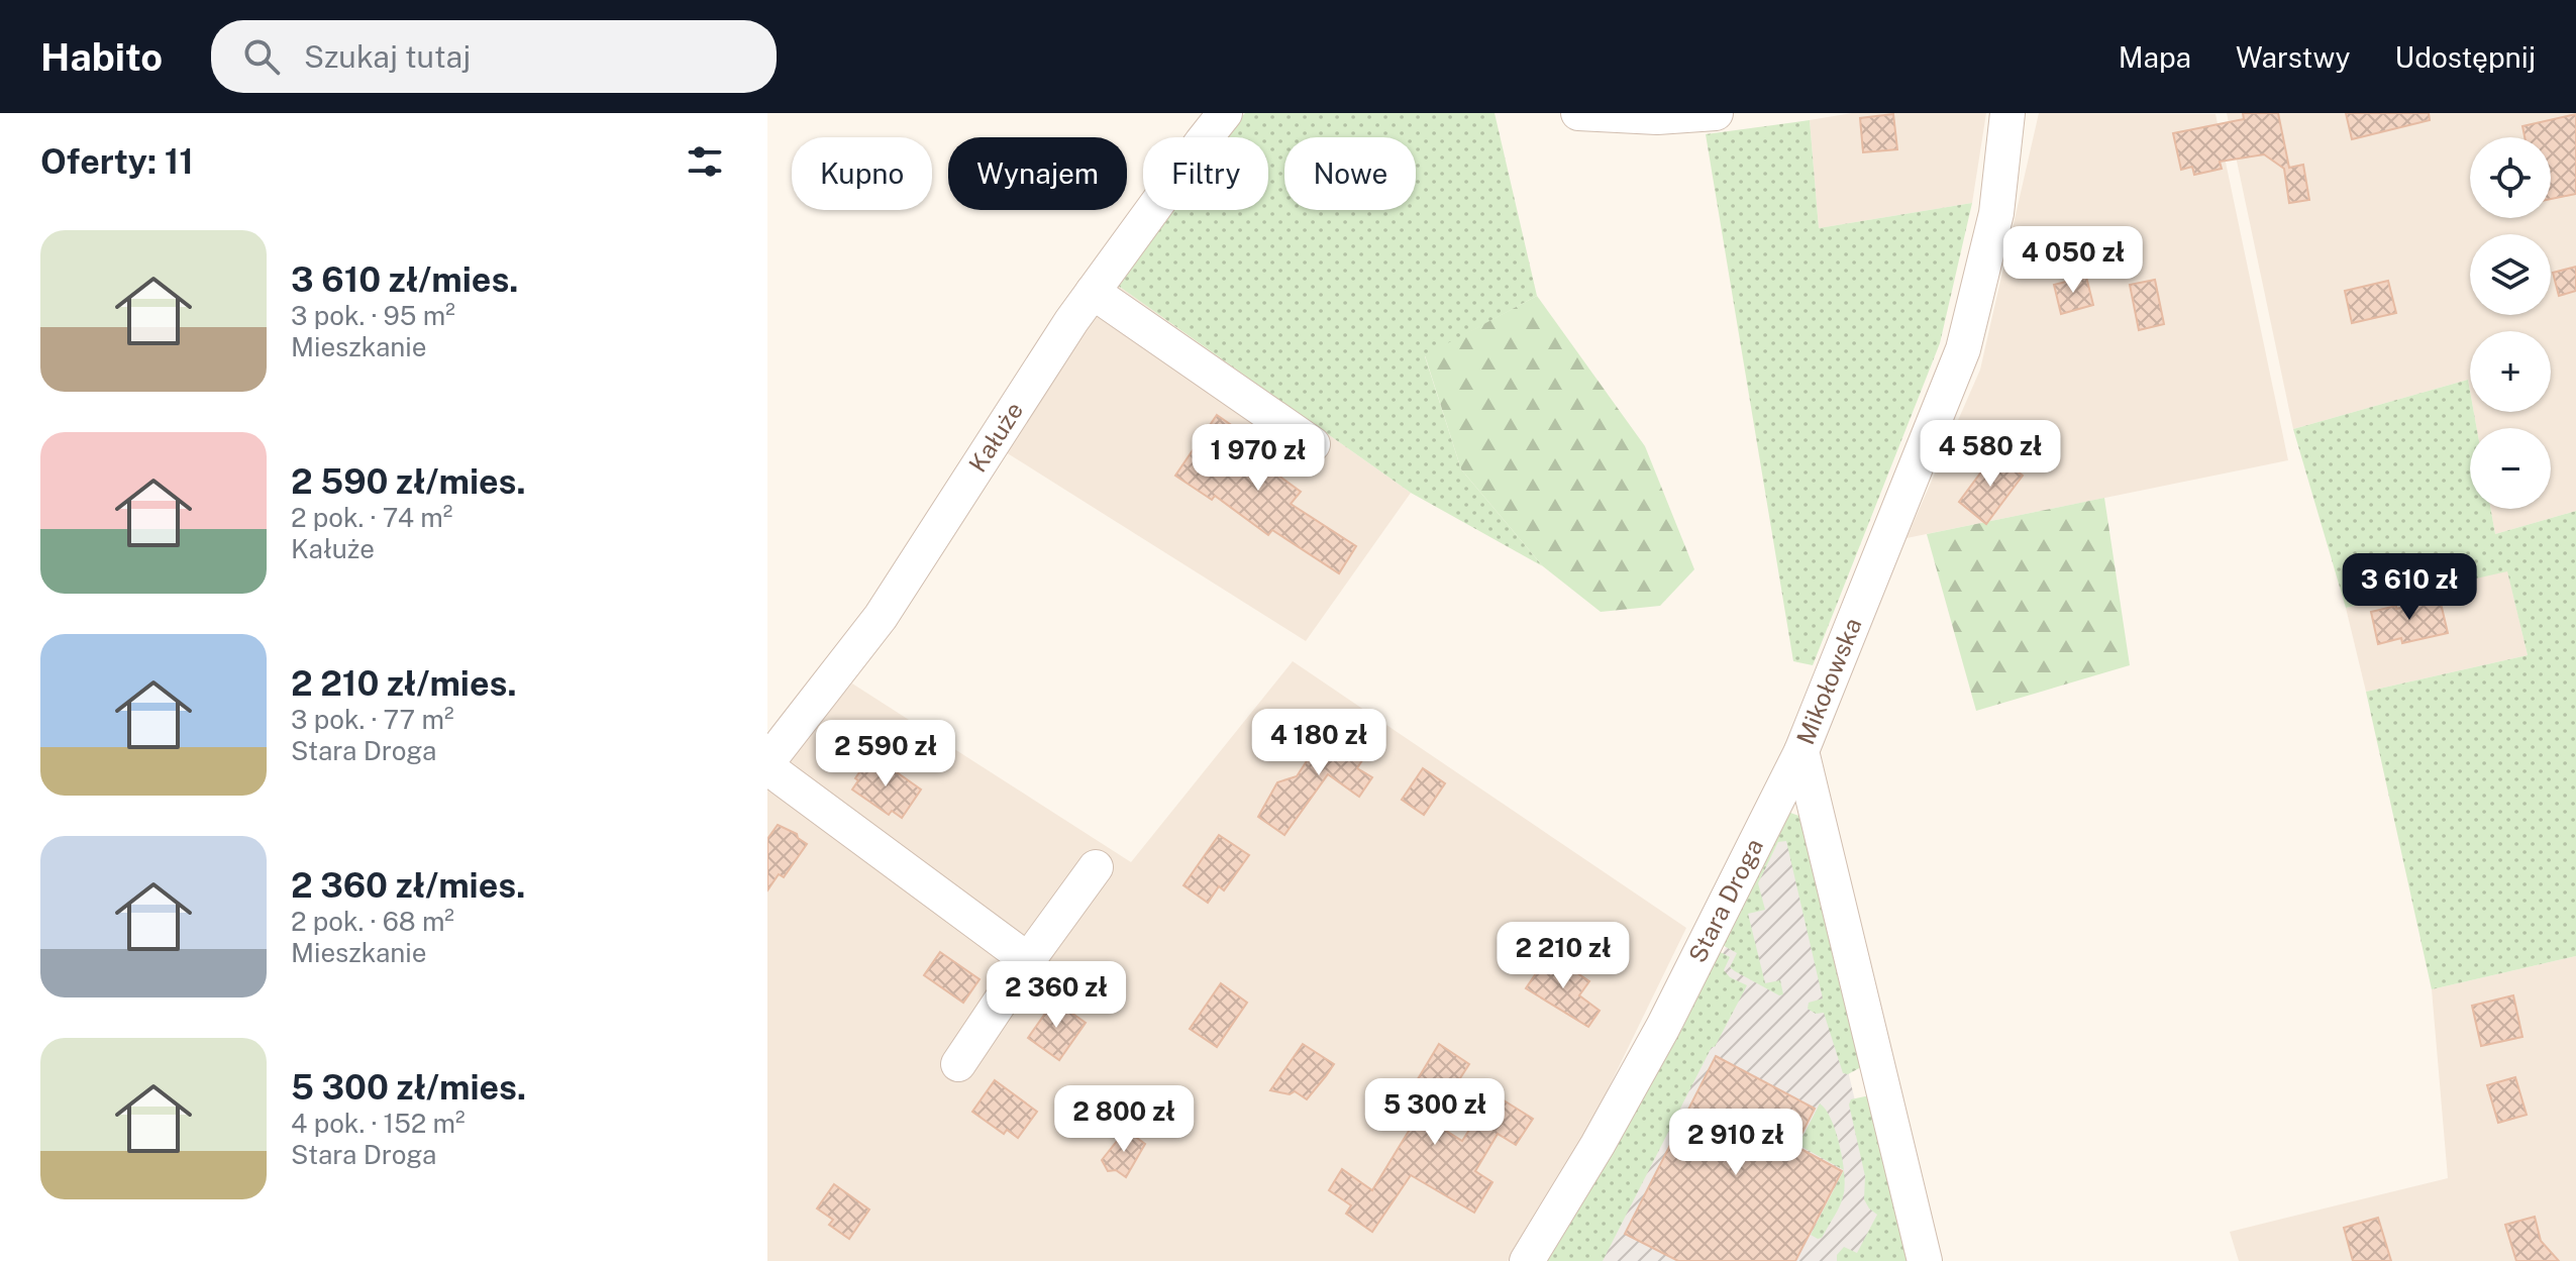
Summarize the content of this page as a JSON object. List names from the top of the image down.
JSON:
{
  "streets": {
    "street": ["Kałuże", "Mikołowska", "Stara Droga"]
  },
  "crossings": [
    ["Mikołowska", "Stara Droga"]
  ],
  "page": {
    "header": "Habito",
    "search": "Szukaj tutaj",
    "nav": ["Mapa", "Warstwy", "Udostępnij"],
    "heading": "Oferty: 11",
    "map_buttons": ["+", "−"],
    "chip": [
      "Kupno",
      "Wynajem",
      "Filtry",
      "Nowe"
    ],
    "list": [
      {
        "name": "3 610 zł/mies.",
        "note": "3 pok. · 95 m² · Mieszkanie"
      },
      {
        "name": "2 590 zł/mies.",
        "note": "2 pok. · 74 m² · Kałuże"
      },
      {
        "name": "2 210 zł/mies.",
        "note": "3 pok. · 77 m² · Stara Droga"
      },
      {
        "name": "2 360 zł/mies.",
        "note": "2 pok. · 68 m² · Mieszkanie"
      },
      {
        "name": "5 300 zł/mies.",
        "note": "4 pok. · 152 m² · Stara Droga"
      }
    ],
    "price": [
      "4 050 zł",
      "4 580 zł",
      "1 970 zł",
      "3 610 zł",
      "4 180 zł",
      "2 590 zł",
      "2 210 zł",
      "2 360 zł",
      "5 300 zł",
      "2 800 zł",
      "2 910 zł"
    ]
  }
}
